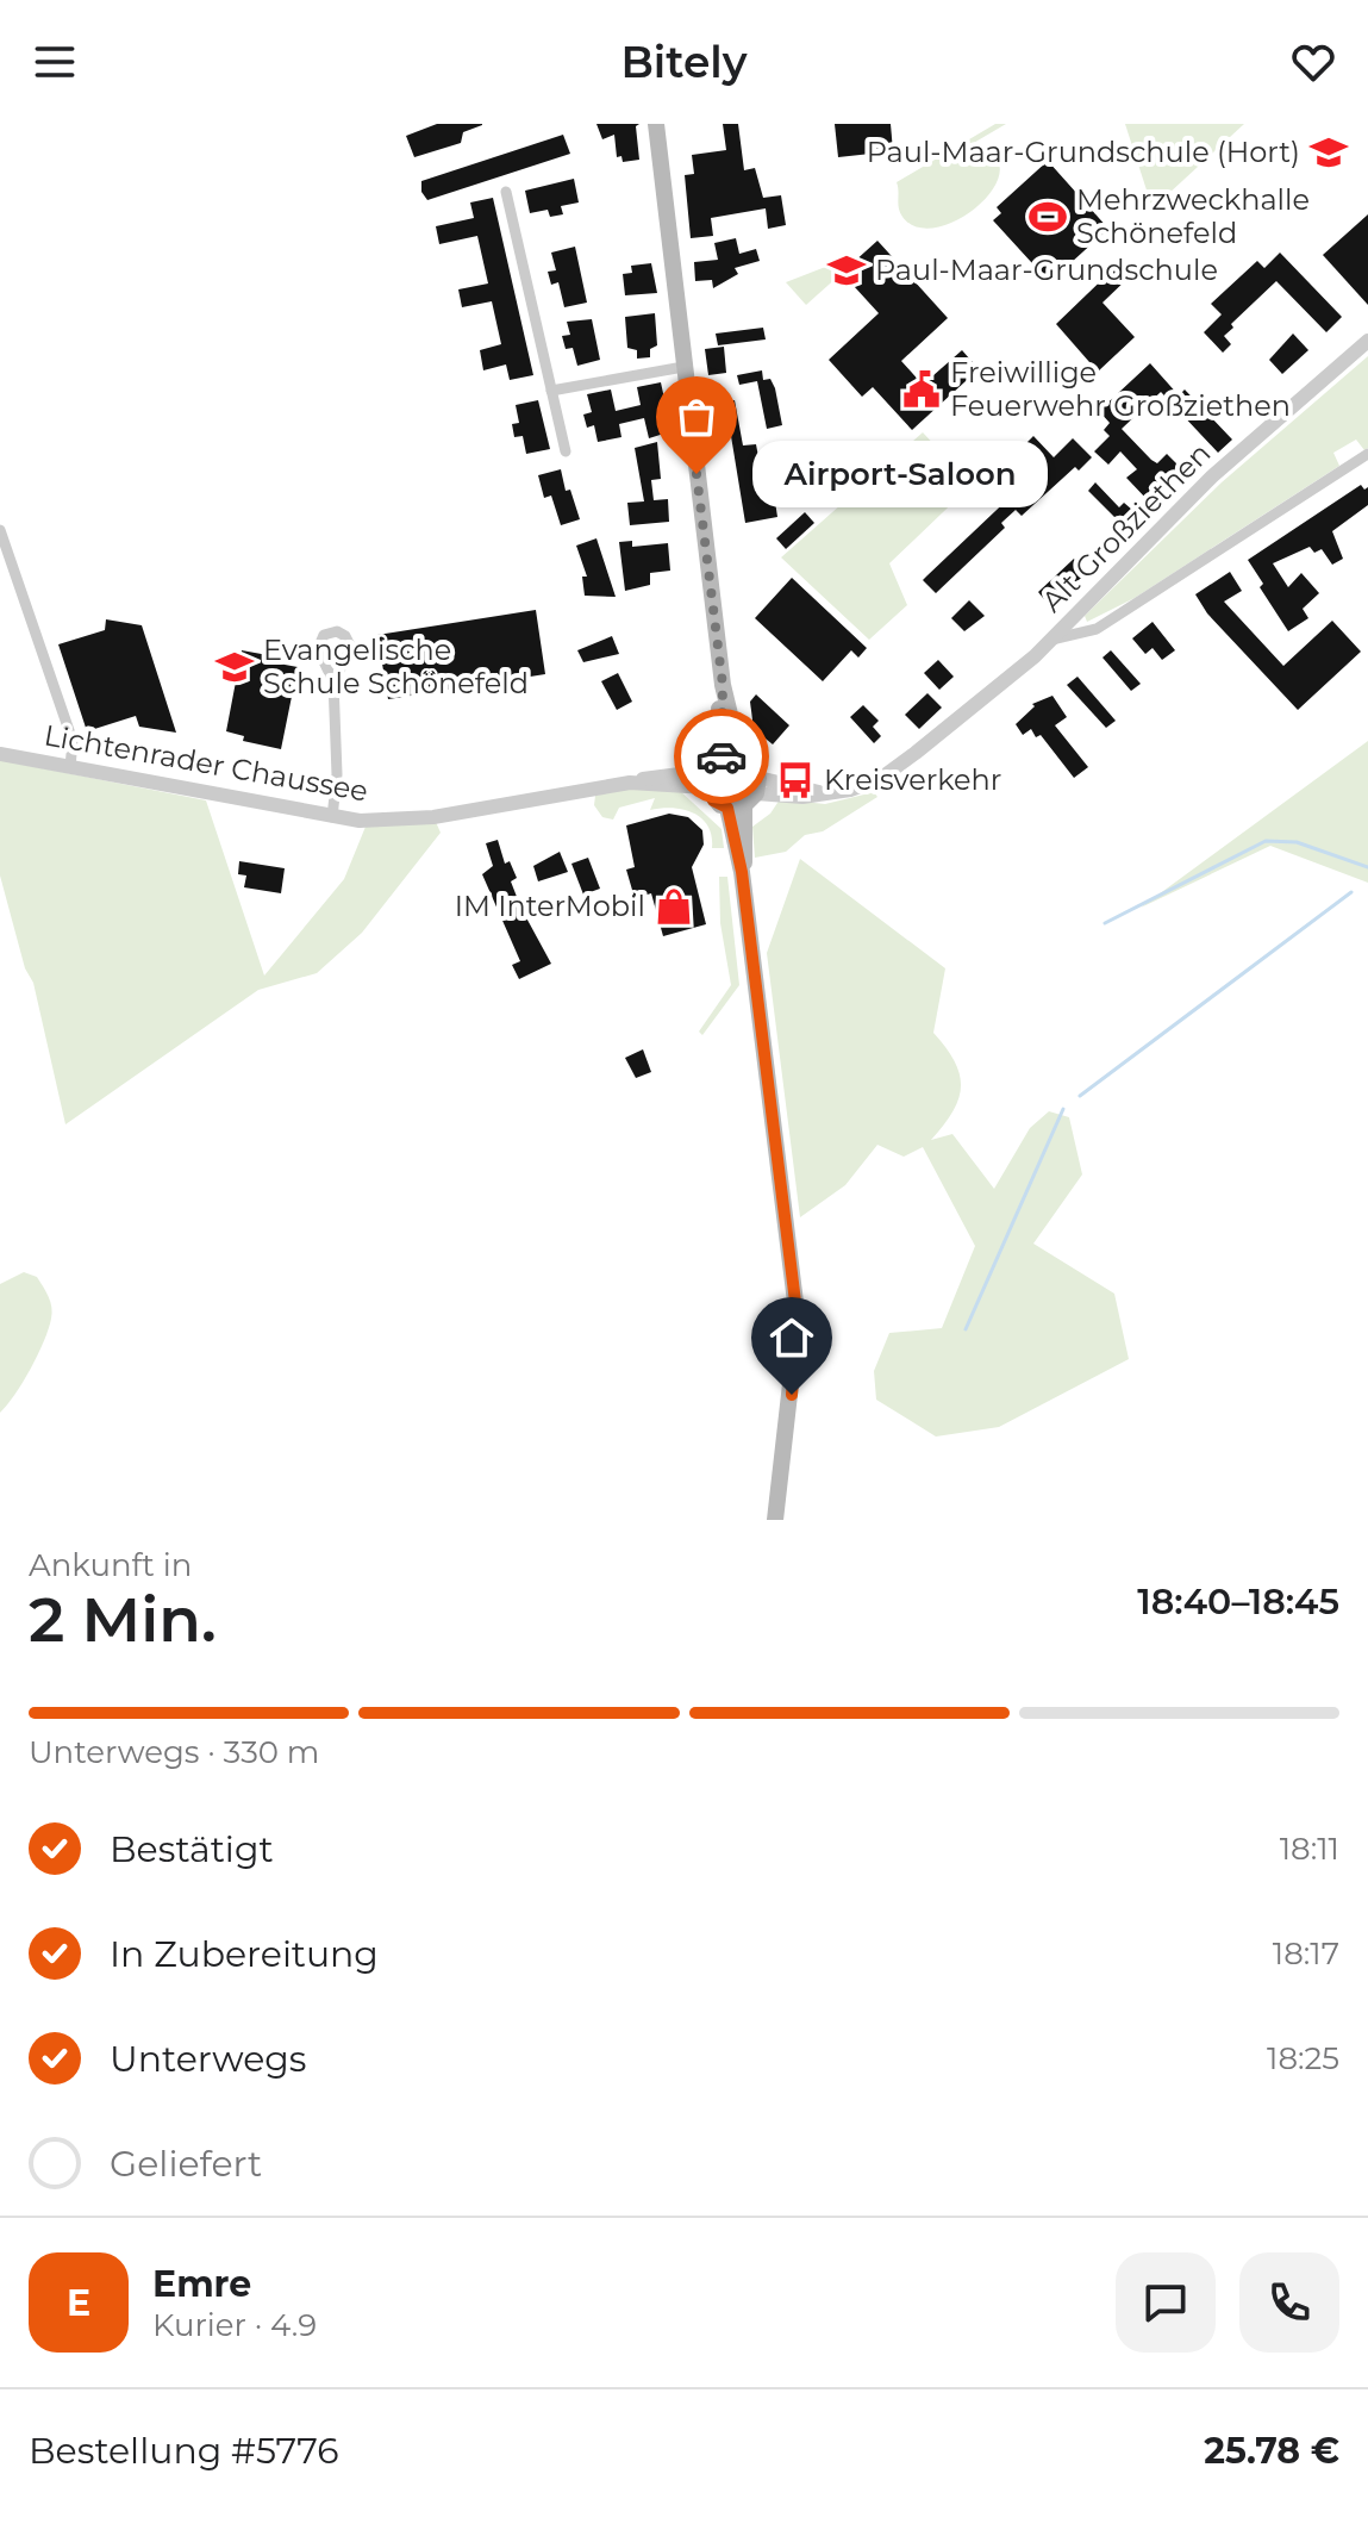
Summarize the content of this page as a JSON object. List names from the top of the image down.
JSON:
{
  "streets": {
    "street": ["Alt Großziethen", "Lichtenrader Chaussee"]
  },
  "crossings": [
    ["Alt Großziethen", "Lichtenrader Chaussee"]
  ],
  "places": {
    "school or university": ["Paul-Maar-Grundschule (Hort)", "Paul-Maar-Grundschule", "Evangelische Schule Schönefeld"],
    "sports": ["Mehrzweckhalle Schönefeld"],
    "public building": ["Freiwillige Feuerwehr Großziethen"],
    "other": ["Airport-Saloon"],
    "bus stop": ["Kreisverkehr"],
    "shop": ["IM InterMobil"]
  },
  "page": {
    "header": "Bitely",
    "bubble": "Airport-Saloon",
    "heading": ["2 Min.", "Ankunft in", "18:40–18:45"],
    "panel": [
      "Emre",
      "Kurier · 4.9",
      "Bestellung #5776",
      "25.78 €"
    ],
    "bar": "Unterwegs · 330 m",
    "list": [
      ["Bestätigt", "18:11"],
      ["In Zubereitung", "18:17"],
      ["Unterwegs", "18:25"],
      "Geliefert"
    ],
    "round": "E"
  }
}
